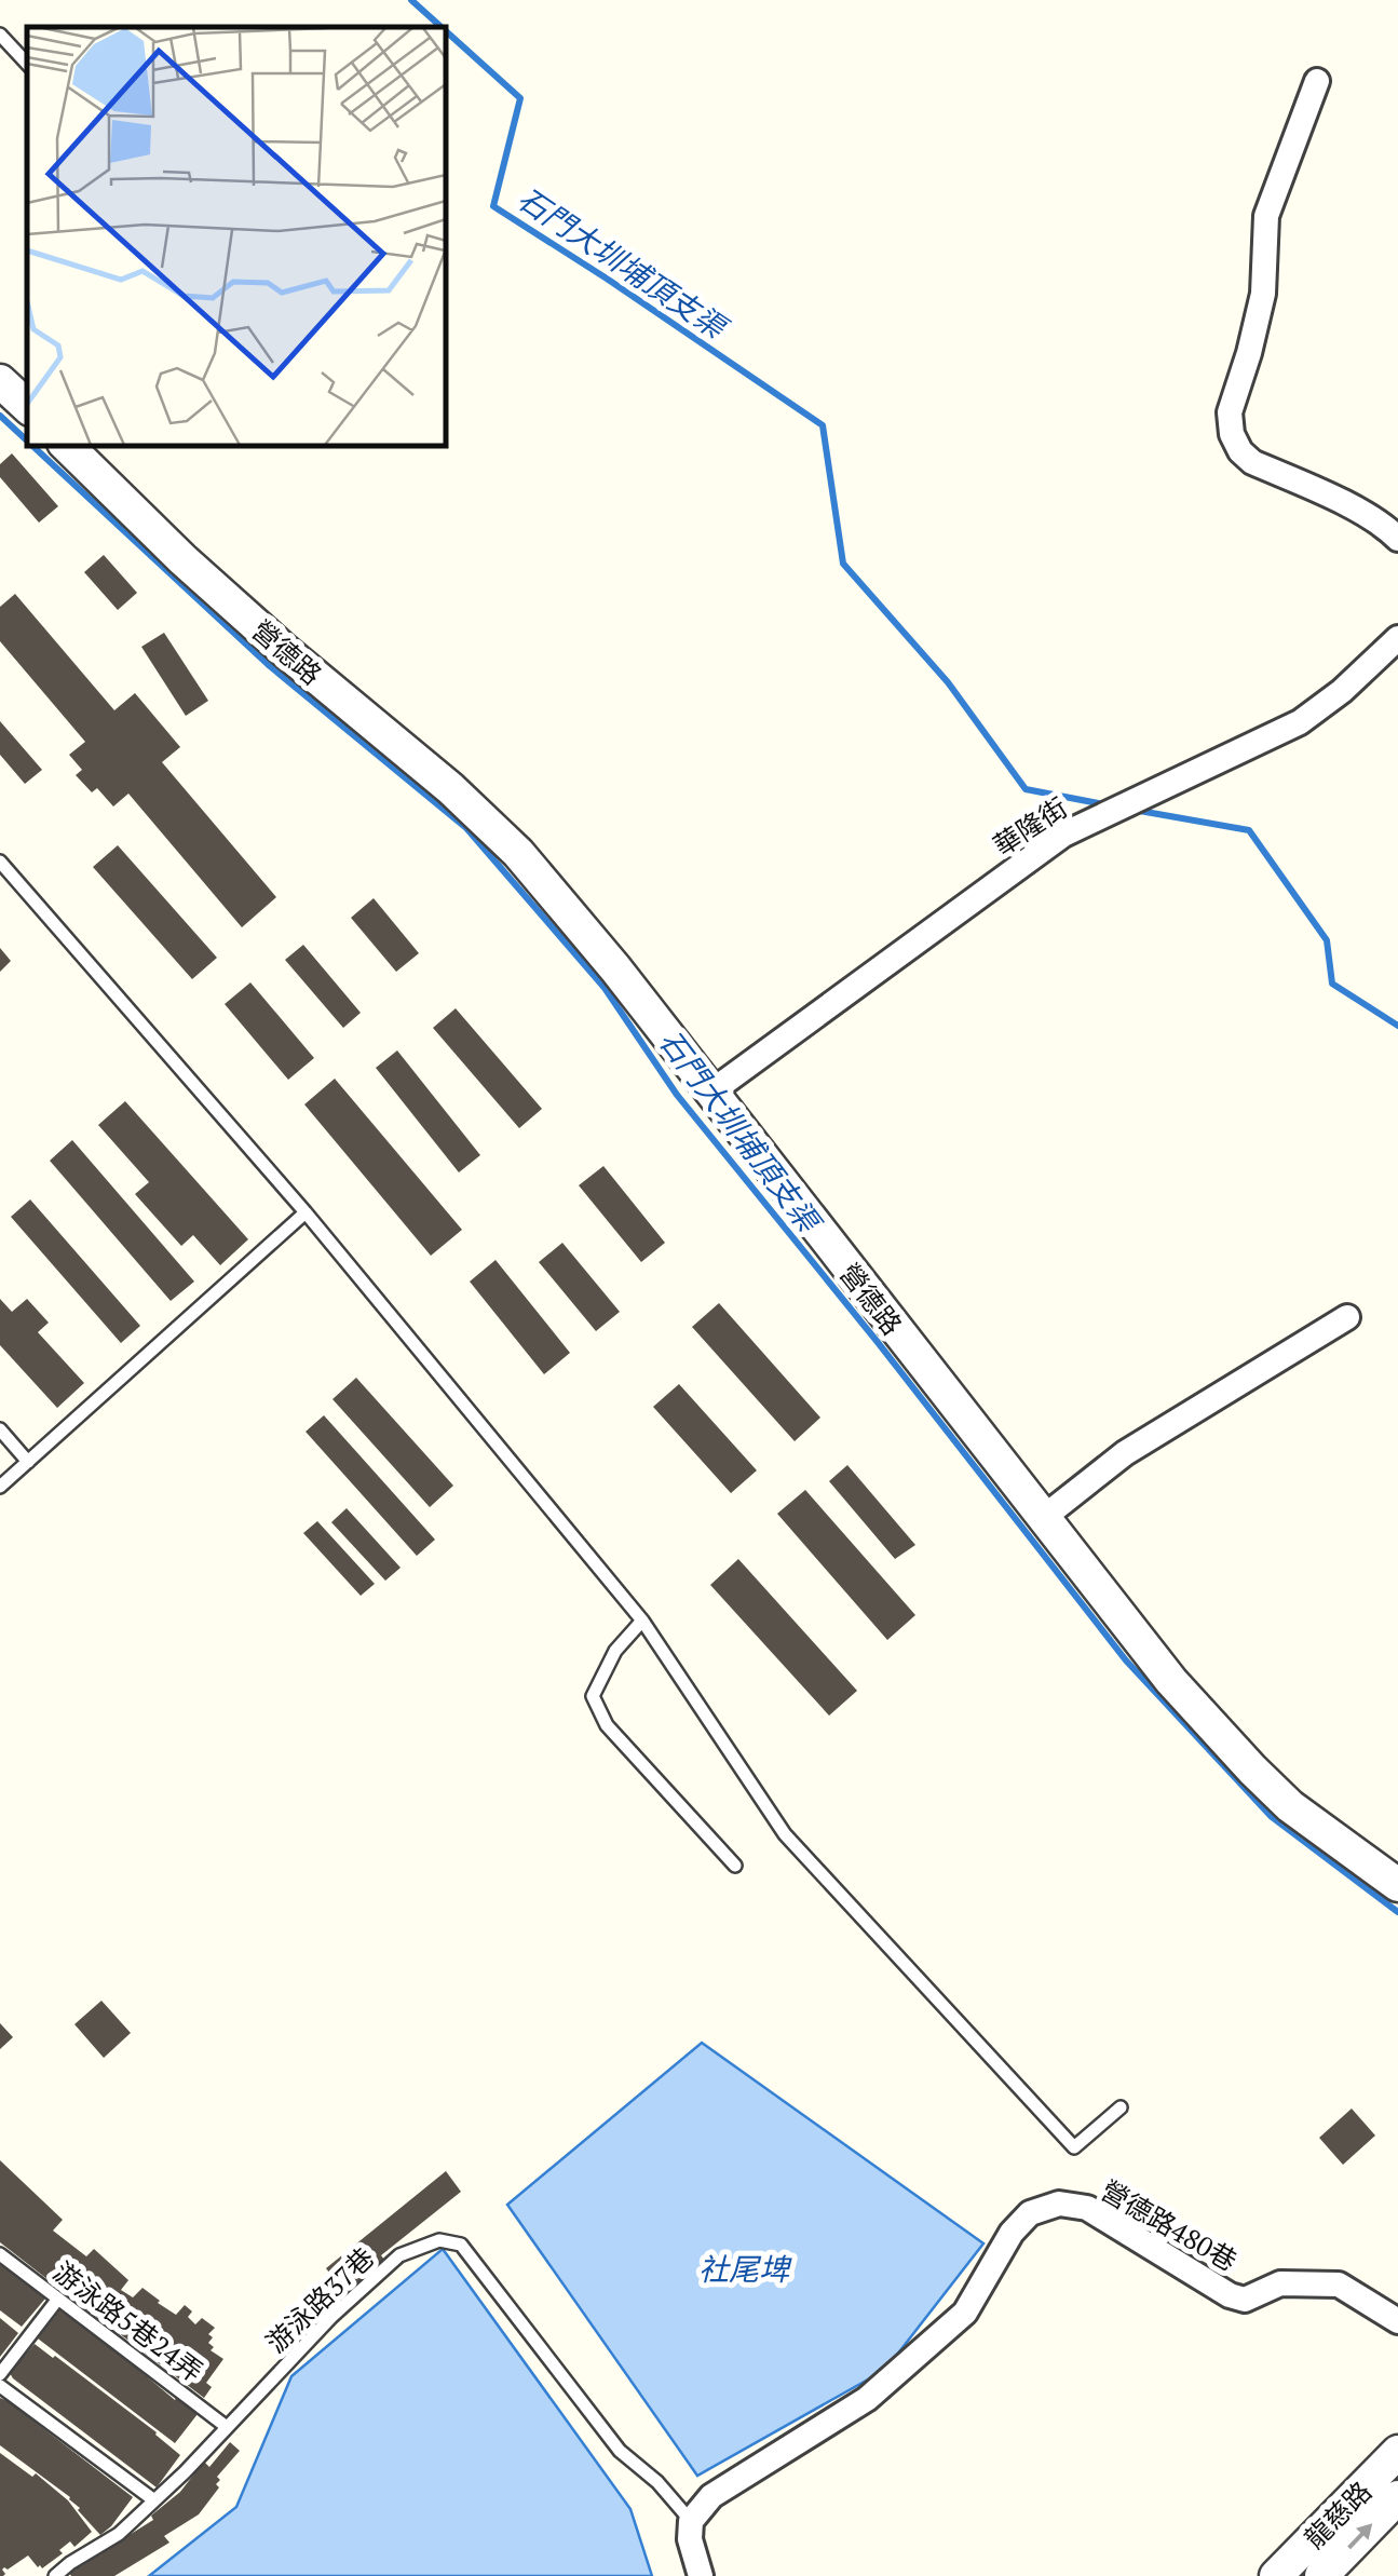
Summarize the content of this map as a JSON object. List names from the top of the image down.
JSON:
{
  "streets": {
    "street": [
      "營德路",
      "華隆街",
      "營德路480巷",
      "龍慈路"
    ],
    "lane": ["游泳路37巷", "游泳路5巷24弄"]
  },
  "crossings": [
    ["營德路", "華隆街"],
    ["營德路480巷", "游泳路37巷"],
    ["游泳路37巷", "游泳路5巷24弄"]
  ],
  "water": ["石門大圳埔頂支渠", "社尾埤"]
}
